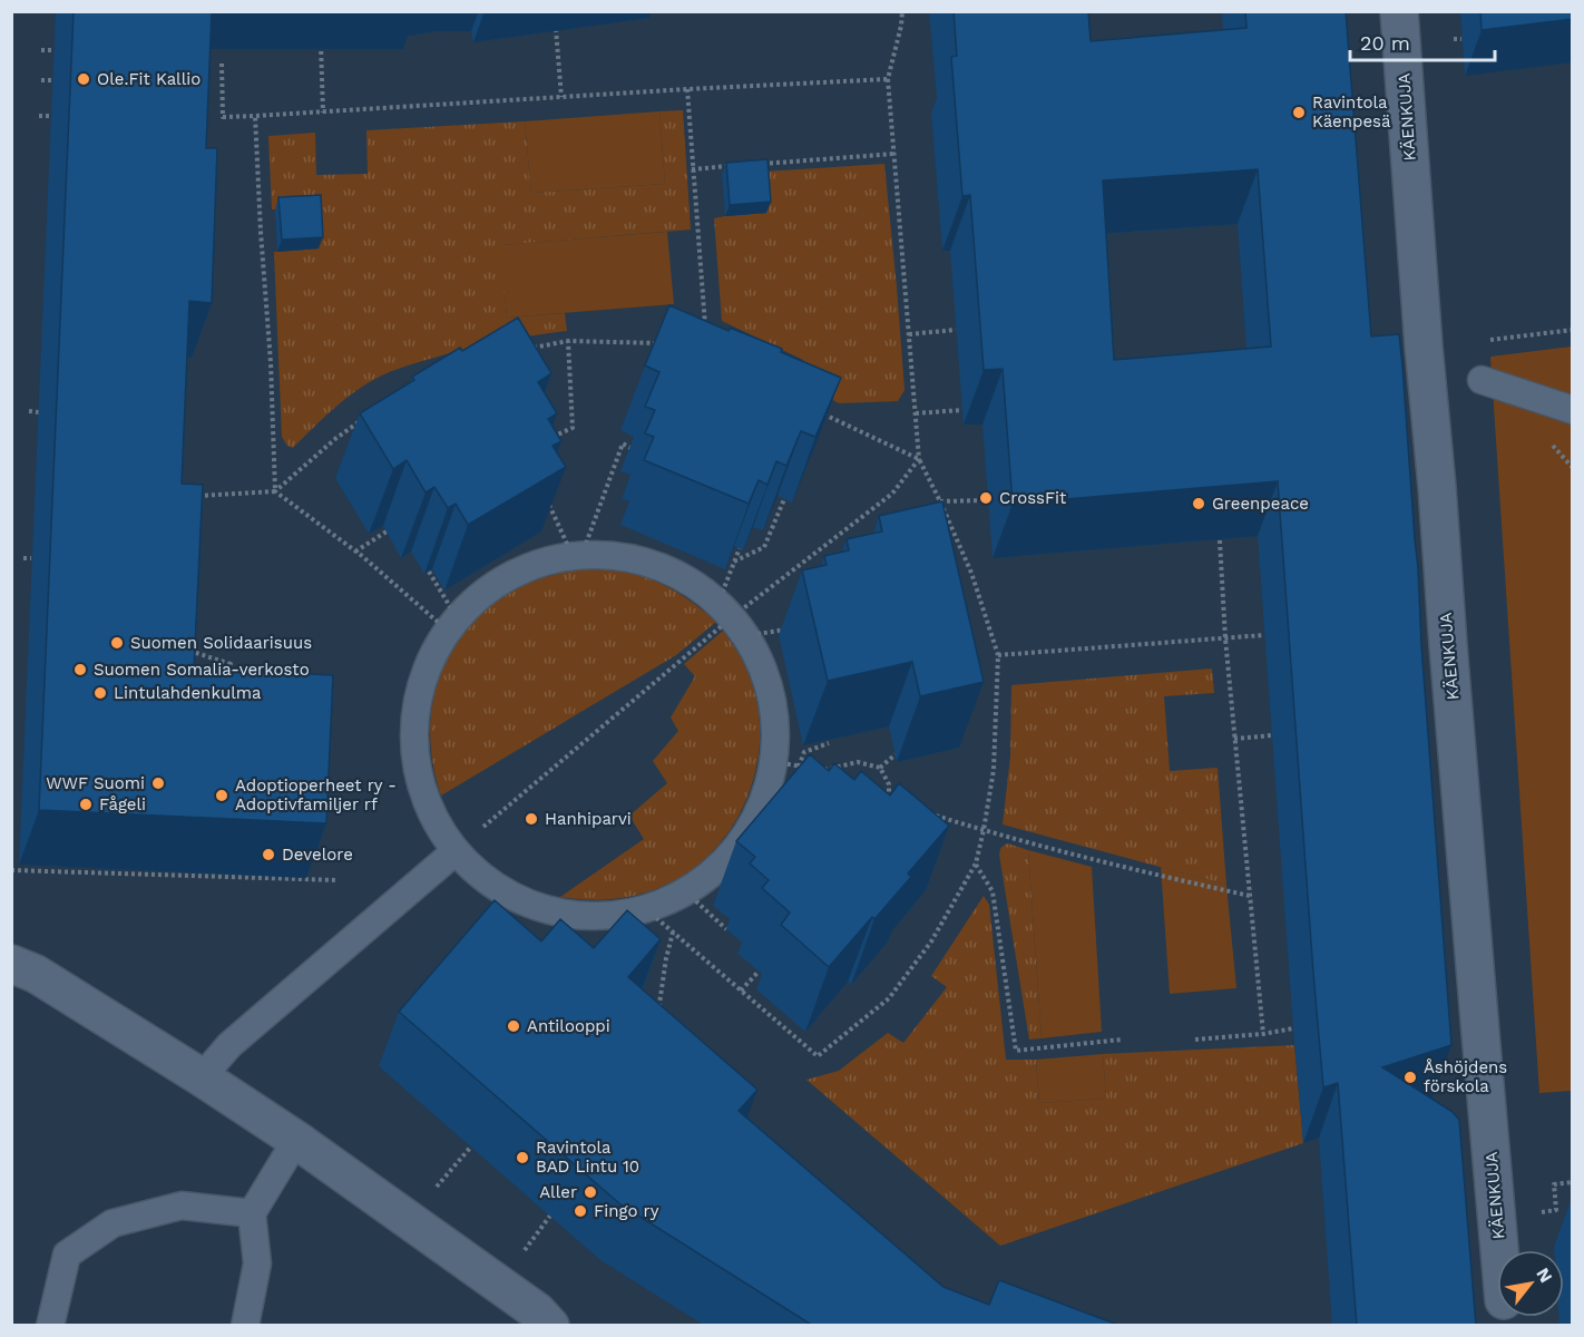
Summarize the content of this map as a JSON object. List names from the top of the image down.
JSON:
{
  "streets": {
    "street": ["KÄENKUJA"]
  },
  "places": [
    "Ole.Fit Kallio",
    "Ravintola Käenpesä",
    "CrossFit",
    "Greenpeace",
    "Suomen Solidaarisuus",
    "Suomen Somalia-verkosto",
    "Lintulahdenkulma",
    "WWF Suomi",
    "Adoptioperheet ry - Adoptivfamiljer rf",
    "Fågeli",
    "Hanhiparvi",
    "Develore",
    "Antilooppi",
    "Åshöjdens förskola",
    "Ravintola BAD Lintu 10",
    "Aller",
    "Fingo ry"
  ],
  "scale_bar": "20 m",
  "north": "top right"
}
